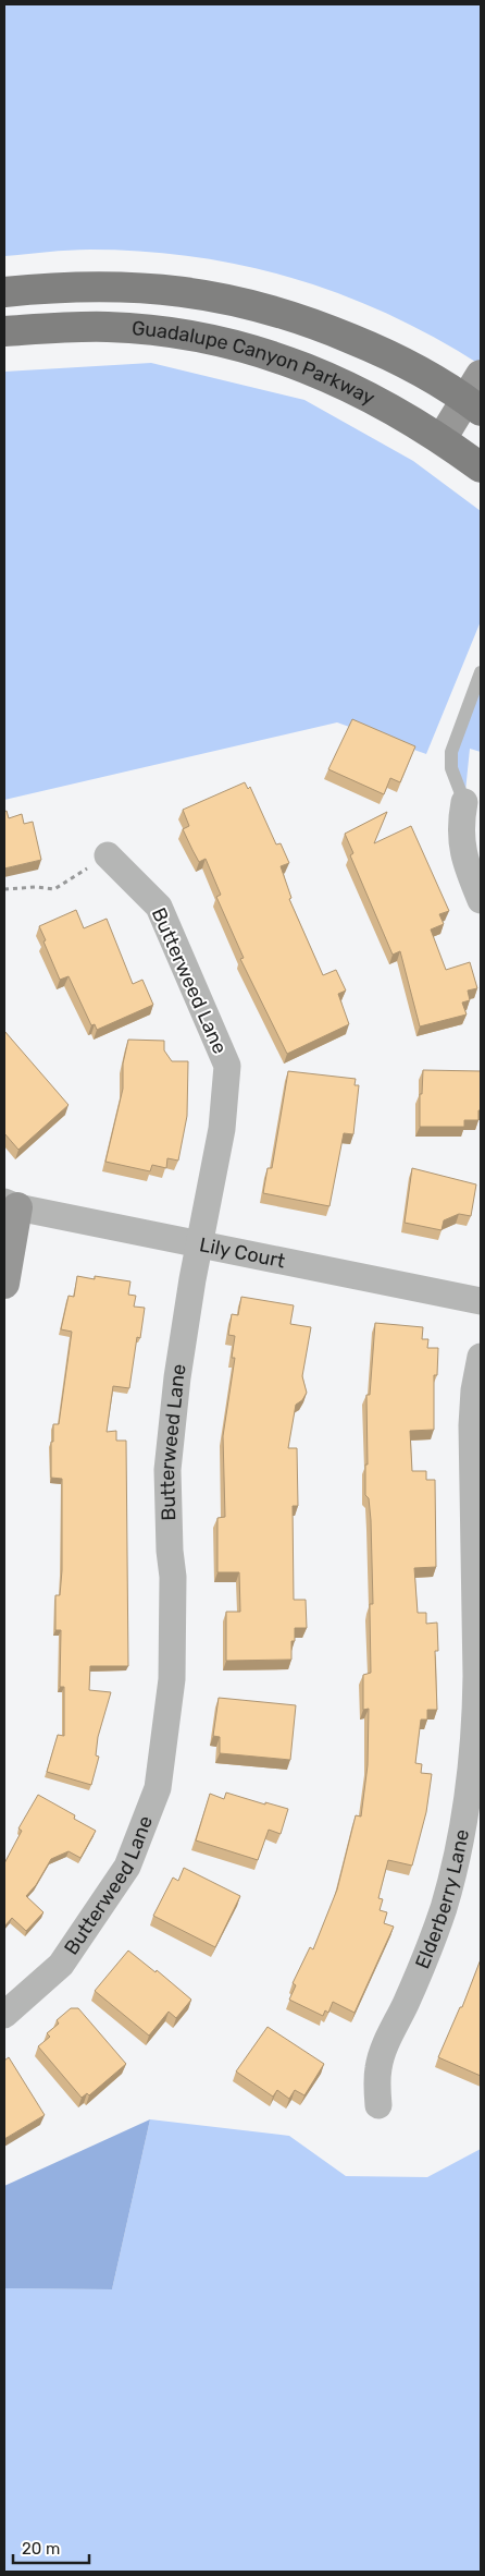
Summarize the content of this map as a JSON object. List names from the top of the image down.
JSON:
{
  "streets": {
    "main road": ["Guadalupe Canyon Parkway"],
    "street": ["Butterweed Lane", "Lily Court", "Elderberry Lane"]
  },
  "crossings": [
    ["Butterweed Lane", "Lily Court"]
  ],
  "scale_bar": "20 m"
}
